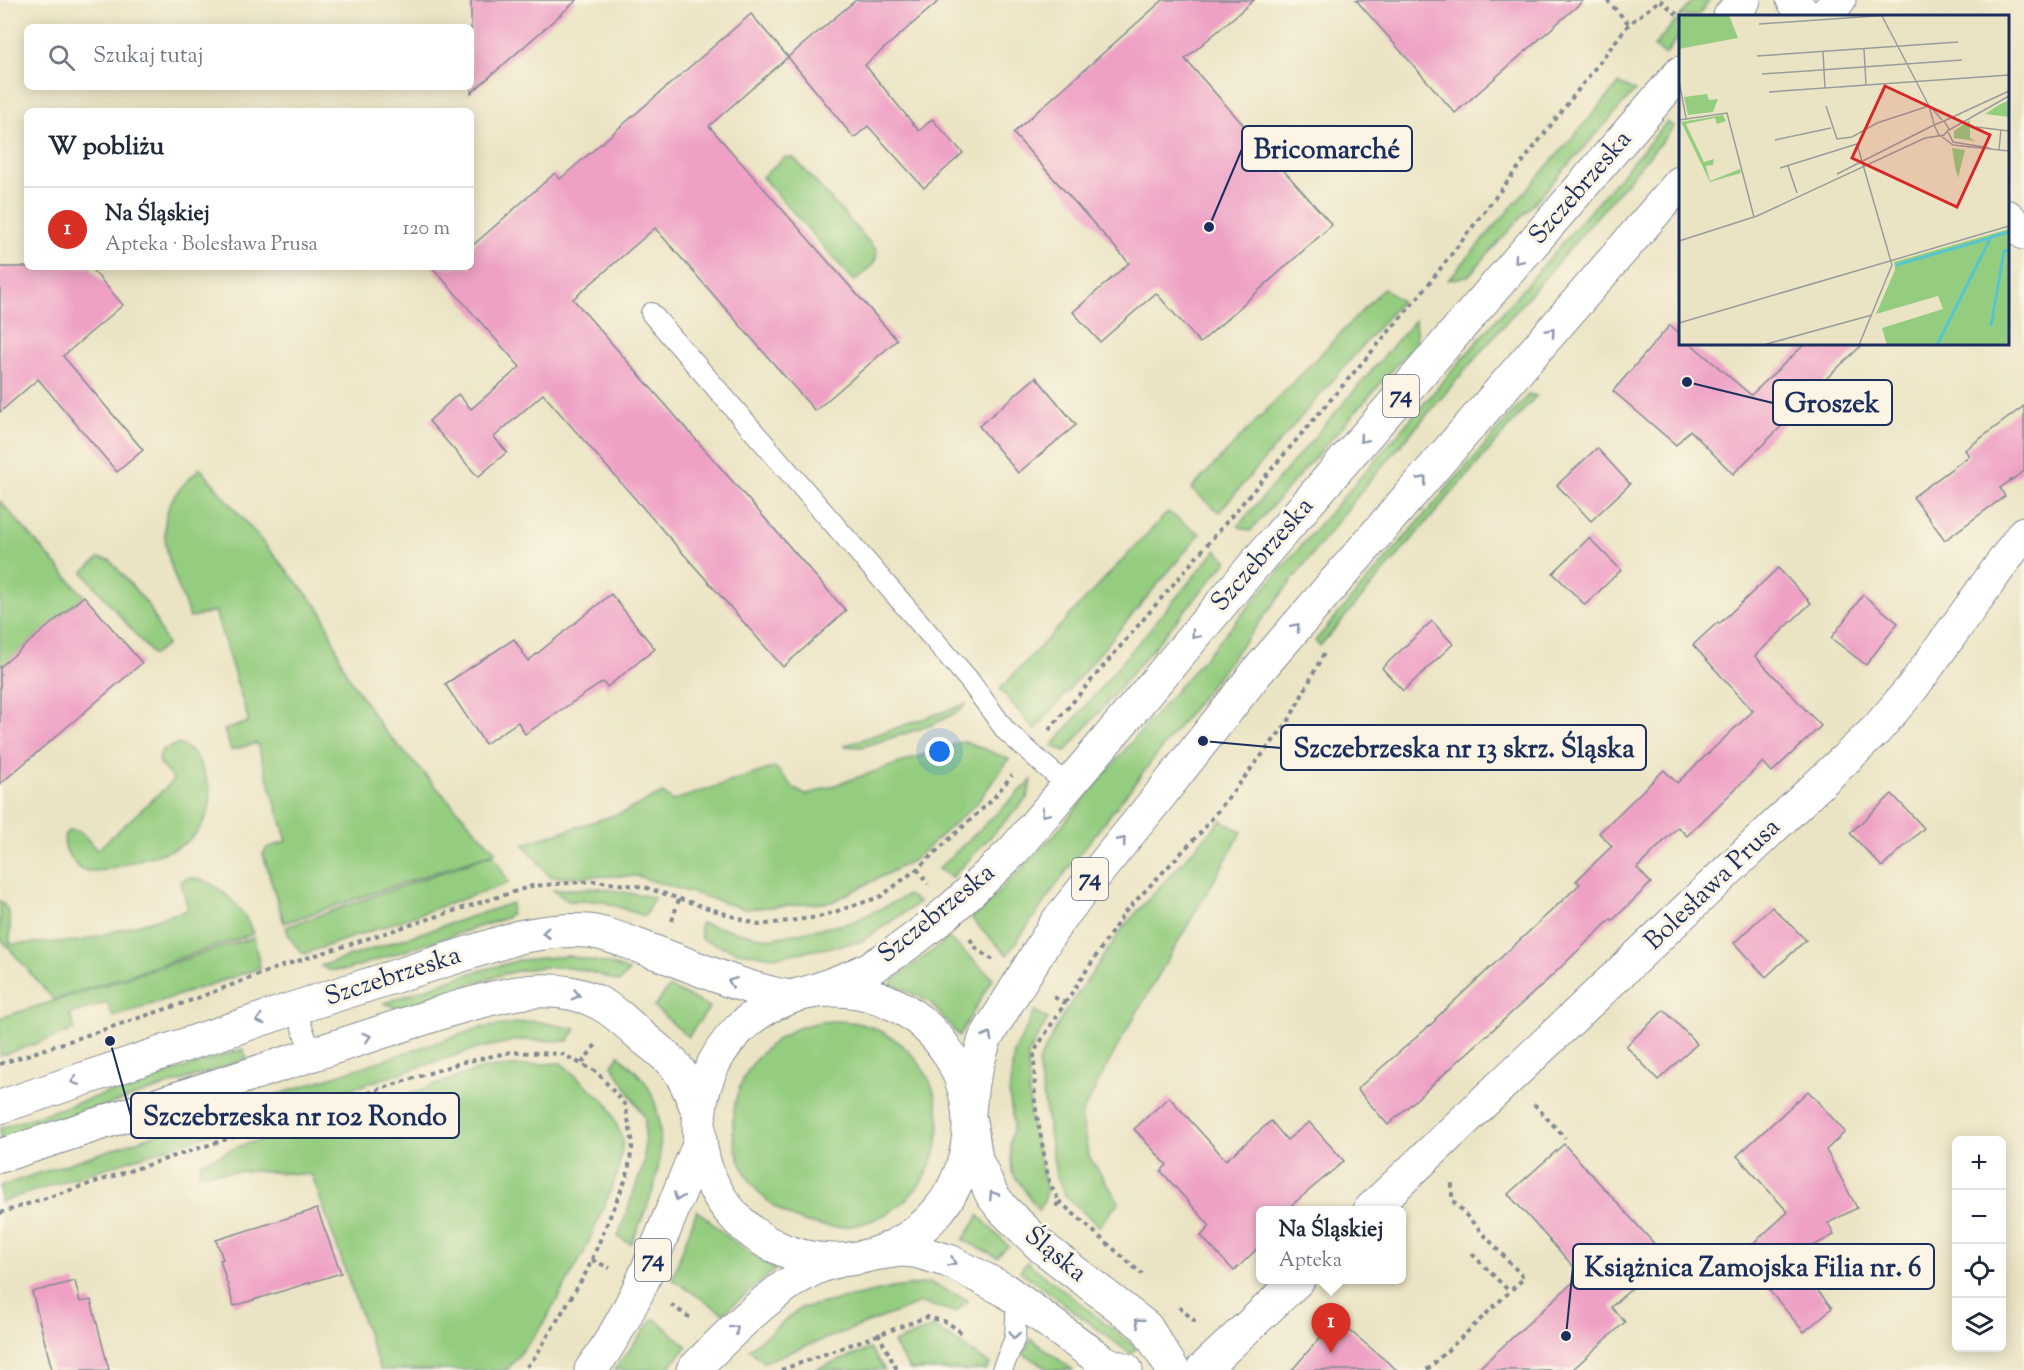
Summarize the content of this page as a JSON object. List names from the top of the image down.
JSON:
{
  "streets": {
    "main road": [
      "Szczebrzeska",
      "74",
      "Bolesława Prusa",
      "Śląska"
    ]
  },
  "crossings": [
    ["Szczebrzeska", "74"],
    ["74", "Śląska"]
  ],
  "places": [
    "Bricomarché",
    "Groszek",
    "Szczebrzeska nr 13 skrz. Śląska",
    "Szczebrzeska nr 102 Rondo",
    "Książnica Zamojska Filia nr. 6"
  ],
  "page": {
    "search": "Szukaj tutaj",
    "heading": "W pobliżu",
    "list": [
      {
        "mark": "1",
        "name": "Na Śląskiej",
        "note": "Apteka · Bolesława Prusa",
        "value": "120 m"
      }
    ],
    "map_buttons": ["+", "−"],
    "popup": ["Na Śląskiej", "Apteka"],
    "pins": "1"
  }
}
